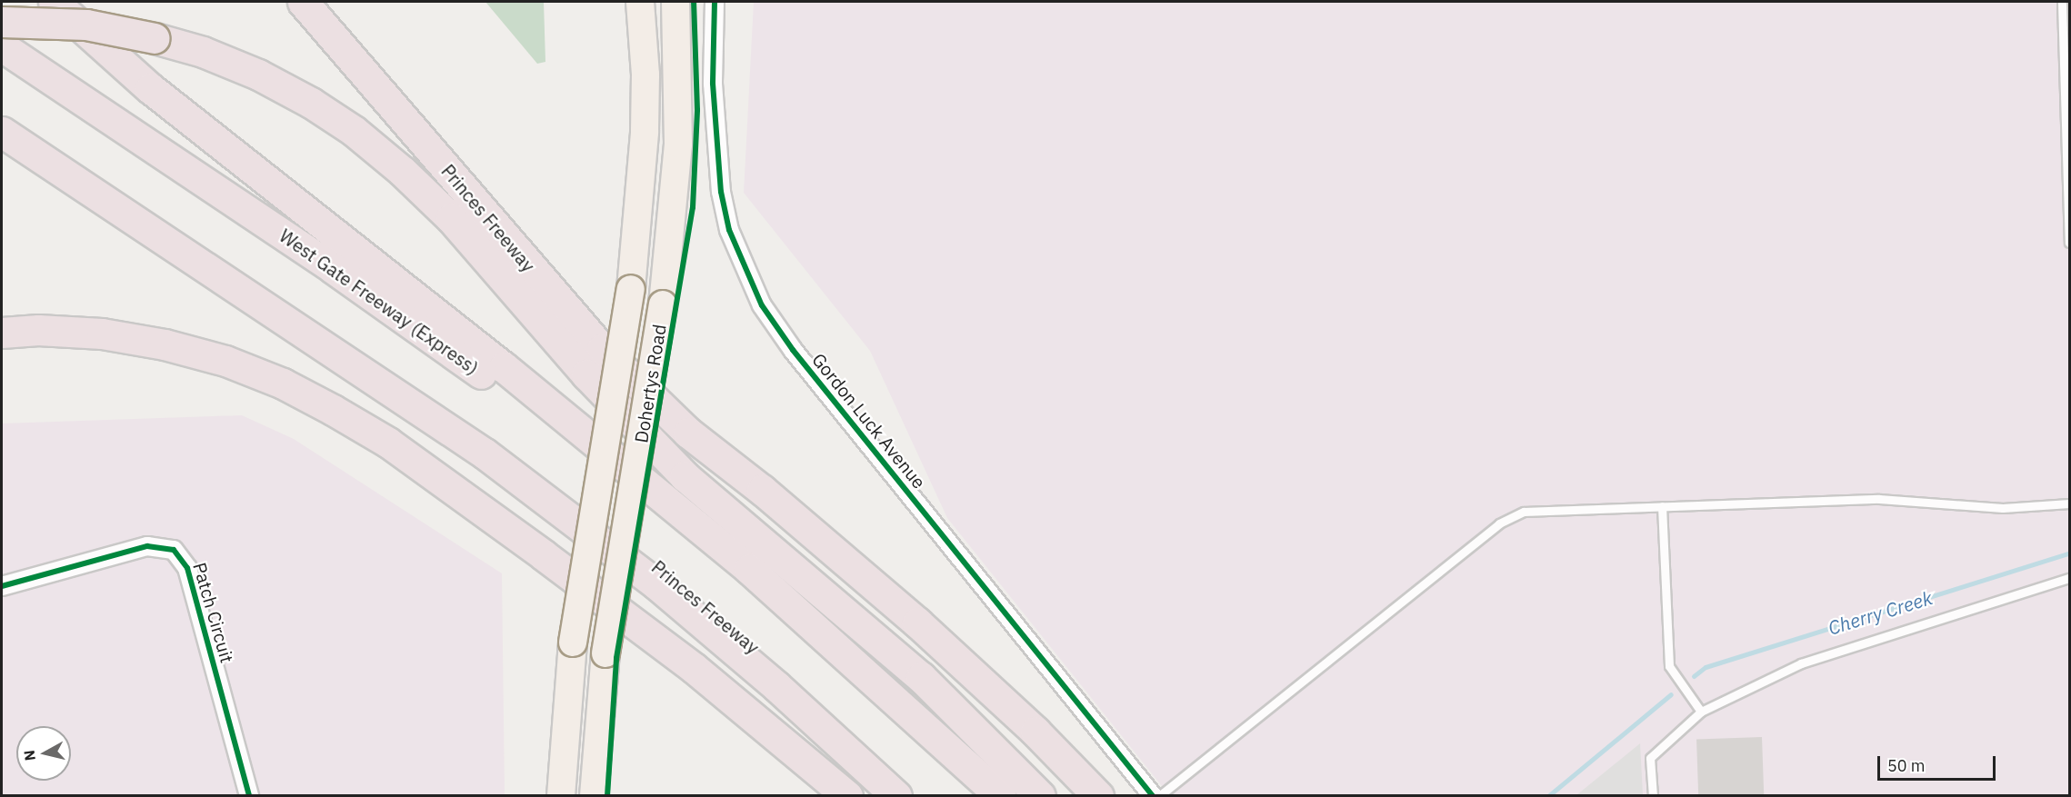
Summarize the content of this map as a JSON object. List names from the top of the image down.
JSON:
{
  "streets": {
    "highway": ["Princes Freeway", "West Gate Freeway (Express)"],
    "main road": ["Dohertys Road"],
    "street": ["Gordon Luck Avenue", "Patch Circuit"]
  },
  "water": ["Cherry Creek"],
  "scale_bar": "50 m",
  "north": "left"
}
